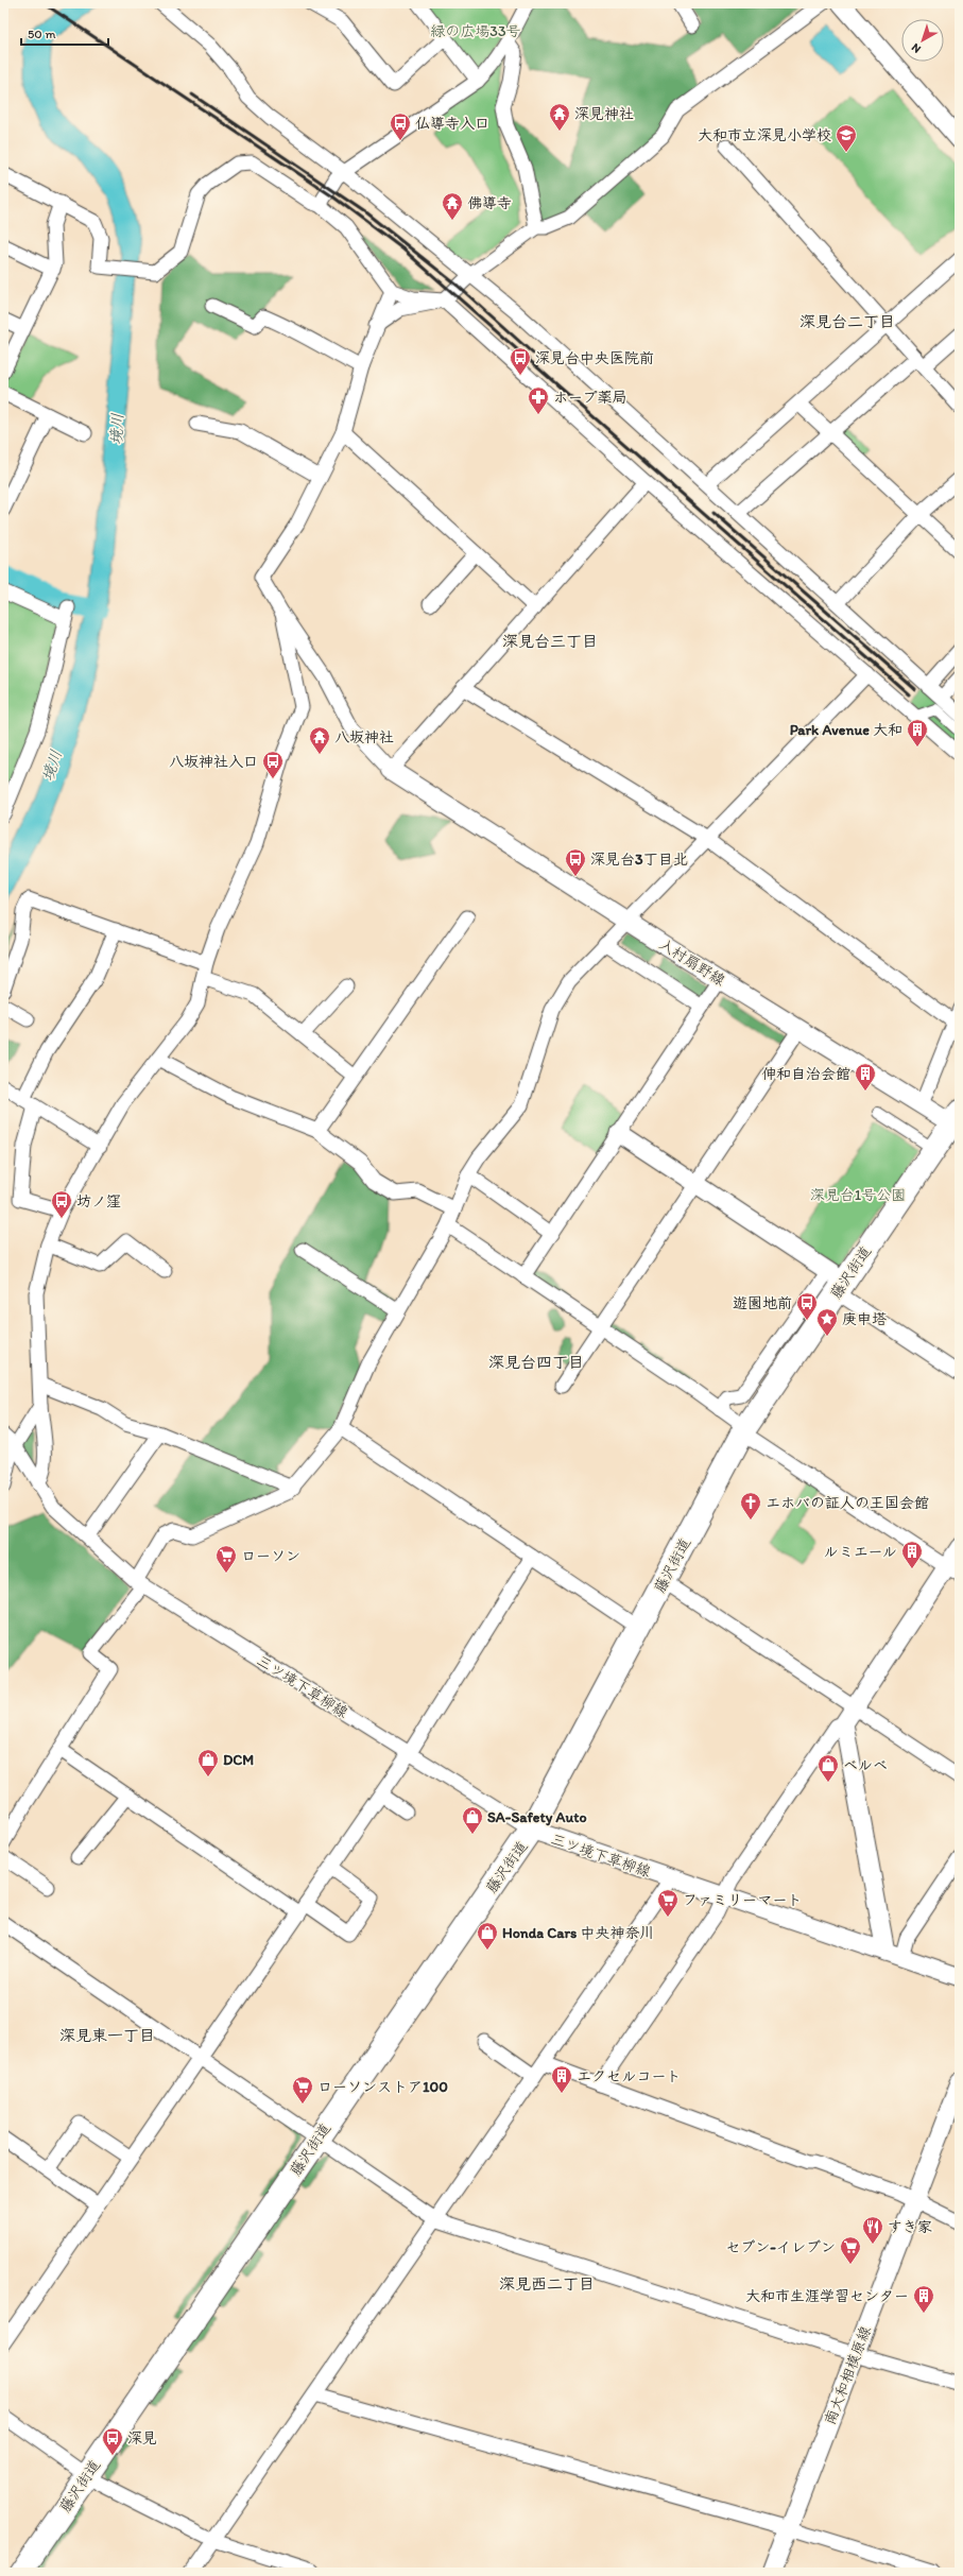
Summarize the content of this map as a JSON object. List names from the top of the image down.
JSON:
{
  "streets": {
    "highway": ["藤沢街道"],
    "street": ["入村扇野線", "三ツ境下草柳線", "南大和相模原線"]
  },
  "crossings": [
    ["入村扇野線", "藤沢街道"],
    ["藤沢街道", "三ツ境下草柳線"]
  ],
  "districts": [
    "深見台二丁目",
    "深見台三丁目",
    "深見台四丁目",
    "深見東一丁目",
    "深見西二丁目"
  ],
  "water": ["境川"],
  "parks": ["緑の広場33号", "深見台1号公園"],
  "places": {
    "temple": ["深見神社", "佛導寺", "八坂神社"],
    "bus stop": [
      "仏導寺入口",
      "深見台中央医院前",
      "八坂神社入口",
      "深見台3丁目北",
      "坊ノ窪",
      "遊園地前",
      "深見"
    ],
    "school or university": ["大和市立深見小学校"],
    "pharmacy": ["ホープ薬局"],
    "building": [
      "Park Avenue 大和",
      "伸和自治会館",
      "ルミエール",
      "エクセルコート",
      "大和市生涯学習センター"
    ],
    "place": ["庚申塔"],
    "church": ["エホバの証人の王国会館"],
    "supermarket": [
      "ローソン",
      "ファミリーマート",
      "ローソンストア100",
      "セブン-イレブン"
    ],
    "shop": [
      "DCM",
      "ベルベ",
      "SA-Safety Auto",
      "Honda Cars 中央神奈川"
    ],
    "restaurant": ["すき家"]
  },
  "scale_bar": "50 m",
  "north": "bottom left"
}
